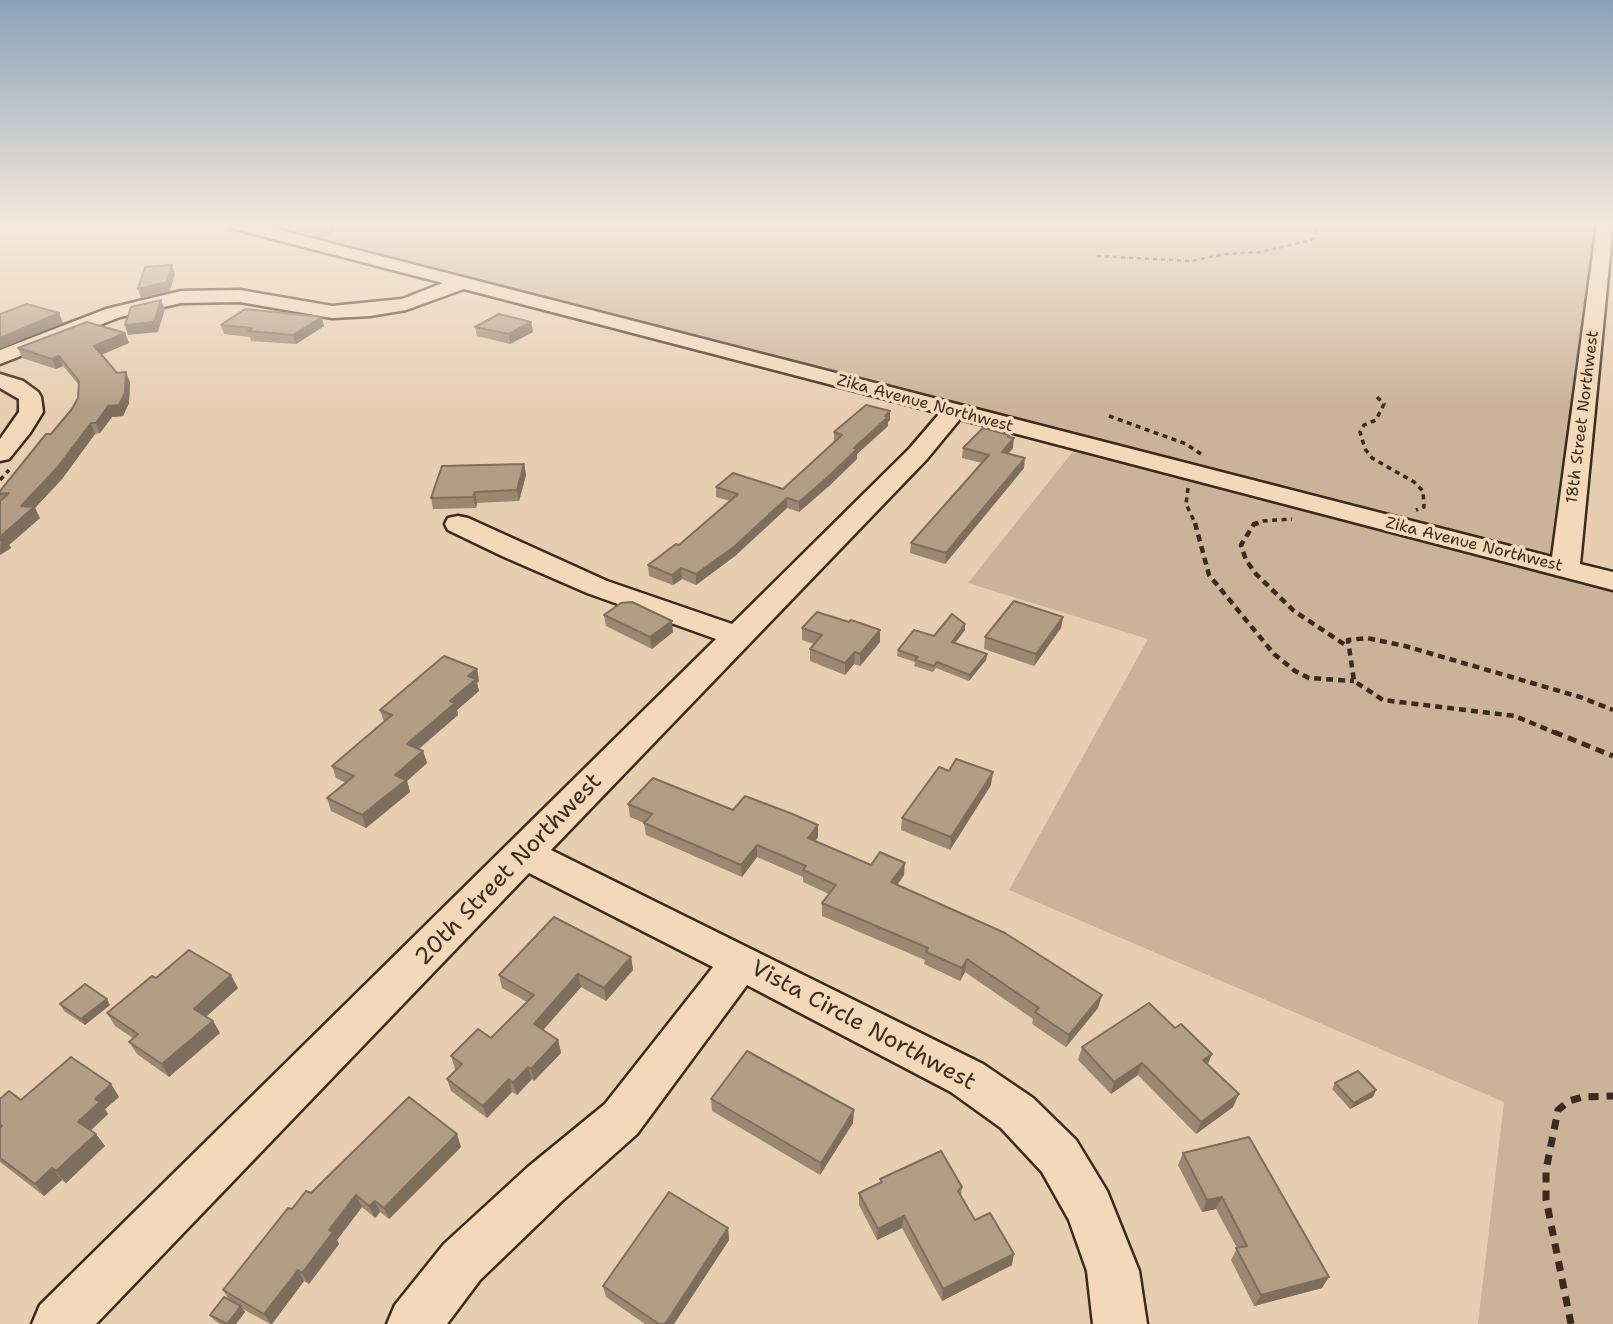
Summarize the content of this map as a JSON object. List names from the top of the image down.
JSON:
{
  "streets": {
    "street": [
      "Zika Avenue Northwest",
      "18th Street Northwest",
      "20th Street Northwest",
      "Vista Circle Northwest"
    ]
  },
  "crossings": [
    ["Zika Avenue Northwest", "18th Street Northwest"],
    ["Zika Avenue Northwest", "20th Street Northwest"]
  ]
}
